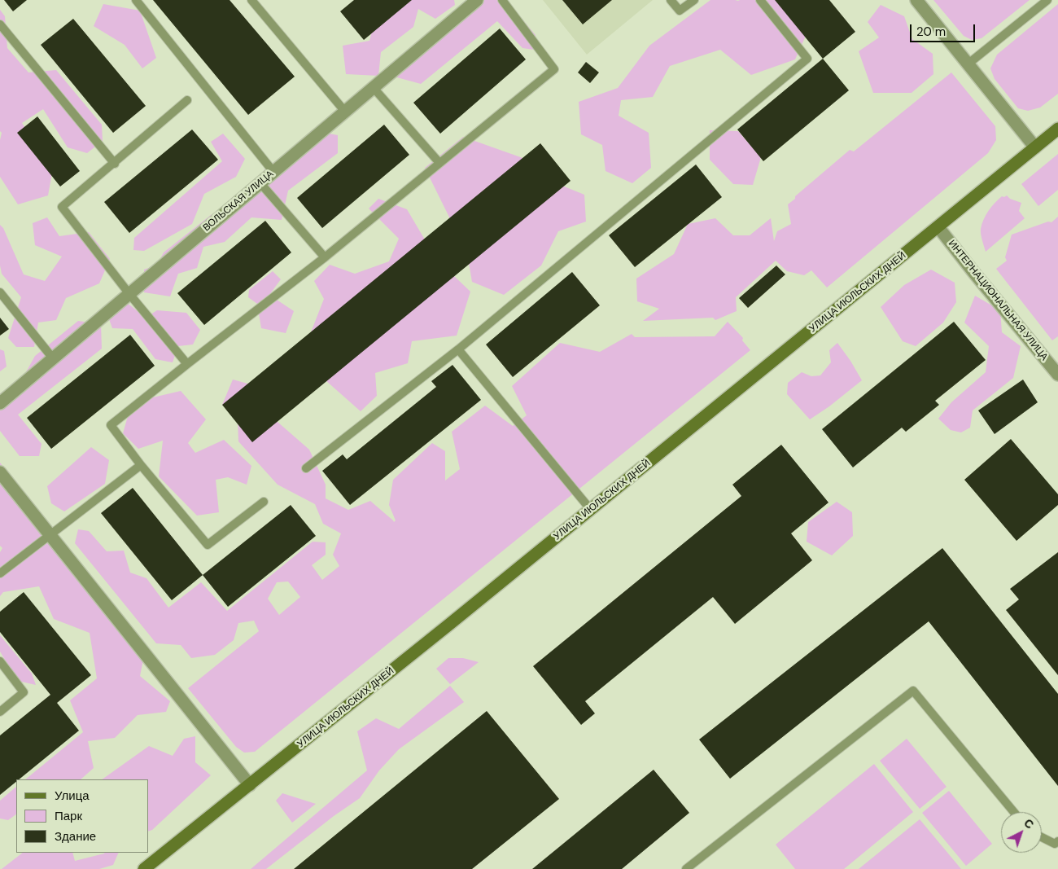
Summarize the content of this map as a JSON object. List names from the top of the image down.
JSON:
{
  "streets": {
    "street": ["ВОЛЬСКАЯ УЛИЦА", "УЛИЦА ИЮЛЬСКИХ ДНЕЙ", "ИНТЕРНАЦИОНАЛЬНАЯ УЛИЦА"]
  },
  "crossings": [
    ["УЛИЦА ИЮЛЬСКИХ ДНЕЙ", "ИНТЕРНАЦИОНАЛЬНАЯ УЛИЦА"]
  ],
  "legend": ["Улица", "Парк", "Здание"],
  "scale_bar": "20 m",
  "north": "top right"
}
